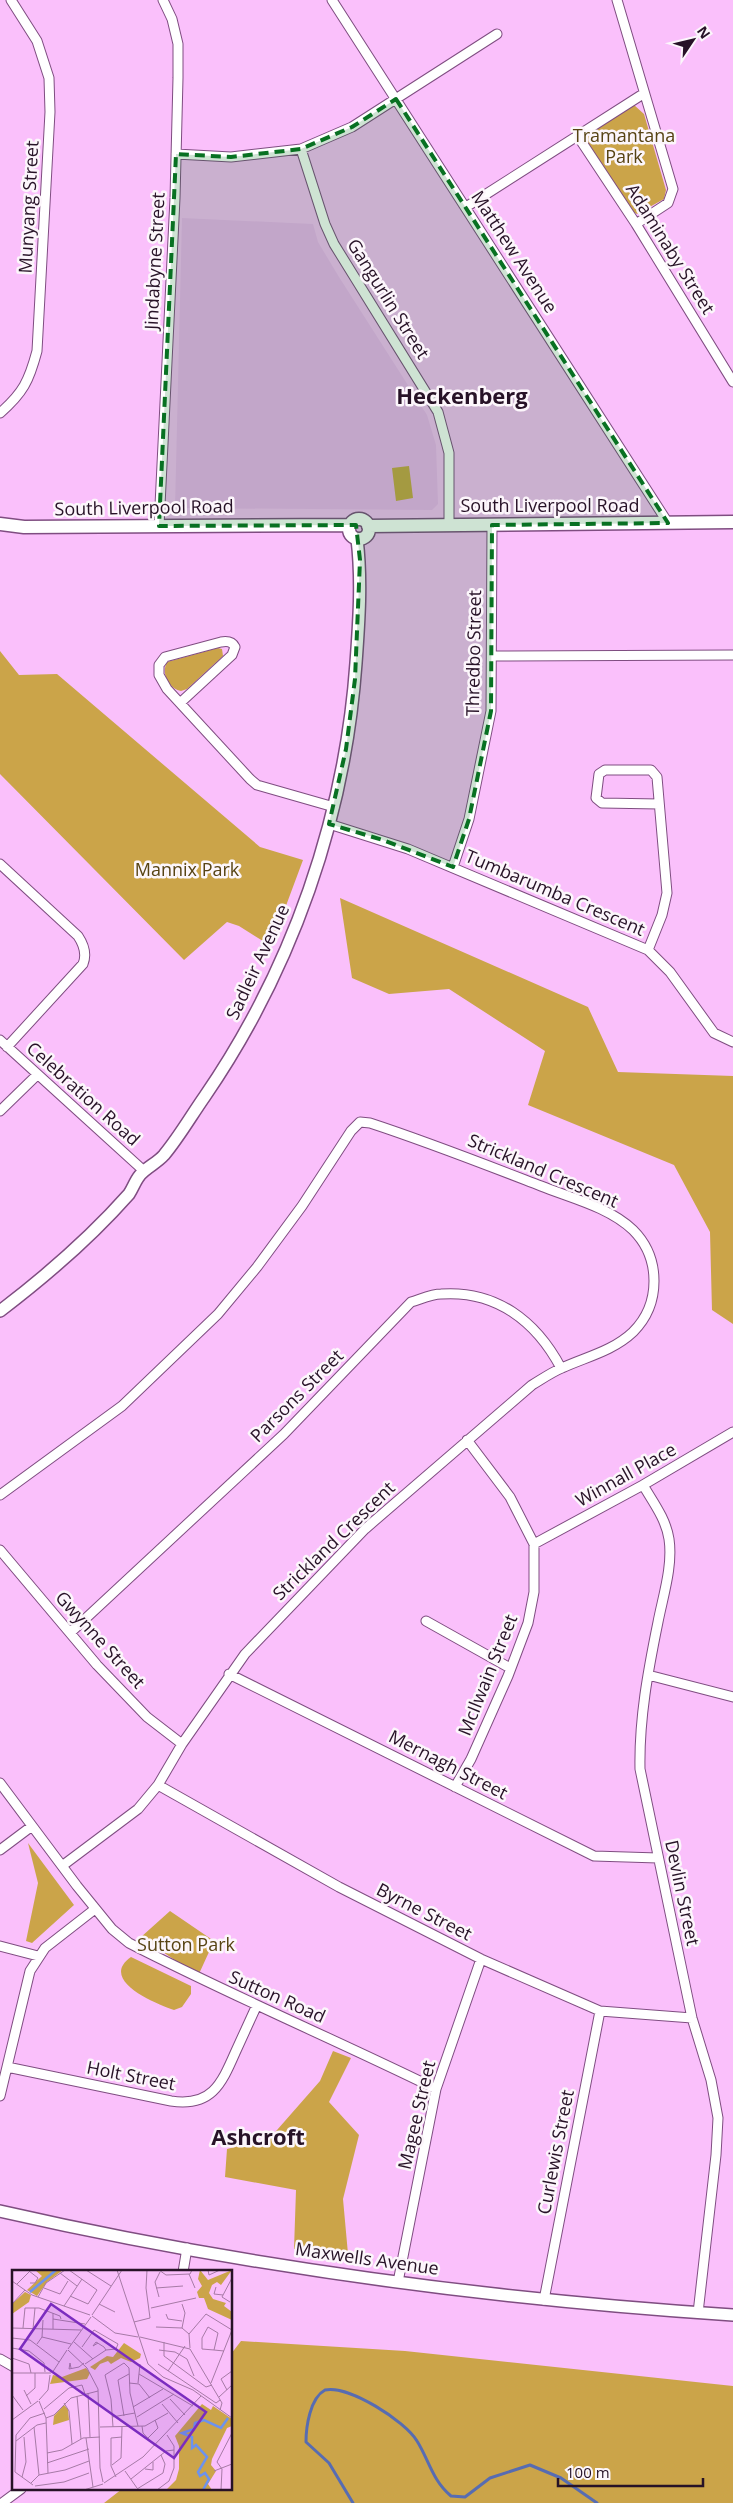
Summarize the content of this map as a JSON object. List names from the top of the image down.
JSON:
{
  "streets": {
    "main road": ["South Liverpool Road"],
    "street": [
      "Munyang Street",
      "Adaminaby Street",
      "Matthew Avenue",
      "Jindabyne Street",
      "Gangurlin Street",
      "Thredbo Street",
      "Tumbarumba Crescent",
      "Sadleir Avenue",
      "Celebration Road",
      "Strickland Crescent",
      "Parsons Street",
      "Winnall Place",
      "Gwynne Street",
      "McIlwain Street",
      "Mernagh Street",
      "Devlin Street",
      "Byrne Street",
      "Sutton Road",
      "Holt Street",
      "Magee Street",
      "Curlewis Street",
      "Maxwells Avenue"
    ]
  },
  "crossings": [
    ["Matthew Avenue", "South Liverpool Road"],
    ["Jindabyne Street", "South Liverpool Road"],
    ["Gangurlin Street", "South Liverpool Road"],
    ["South Liverpool Road", "Thredbo Street"],
    ["South Liverpool Road", "Sadleir Avenue"],
    ["Thredbo Street", "Tumbarumba Crescent"],
    ["Tumbarumba Crescent", "Sadleir Avenue"],
    ["Sadleir Avenue", "Celebration Road"],
    ["Strickland Crescent", "Parsons Street"],
    ["Strickland Crescent", "Gwynne Street"],
    ["Strickland Crescent", "McIlwain Street"],
    ["Strickland Crescent", "Mernagh Street"],
    ["Strickland Crescent", "Byrne Street"],
    ["Strickland Crescent", "Sutton Road"],
    ["Parsons Street", "Gwynne Street"],
    ["Winnall Place", "McIlwain Street"],
    ["Winnall Place", "Devlin Street"],
    ["McIlwain Street", "Mernagh Street"],
    ["Mernagh Street", "Devlin Street"],
    ["Devlin Street", "Byrne Street"],
    ["Devlin Street", "Maxwells Avenue"],
    ["Byrne Street", "Magee Street"],
    ["Byrne Street", "Curlewis Street"],
    ["Sutton Road", "Holt Street"],
    ["Sutton Road", "Magee Street"],
    ["Magee Street", "Maxwells Avenue"],
    ["Curlewis Street", "Maxwells Avenue"]
  ],
  "districts": ["Heckenberg", "Ashcroft"],
  "parks": ["Tramantana Park", "Mannix Park", "Sutton Park"],
  "scale_bar": "100 m",
  "north": "top right"
}
